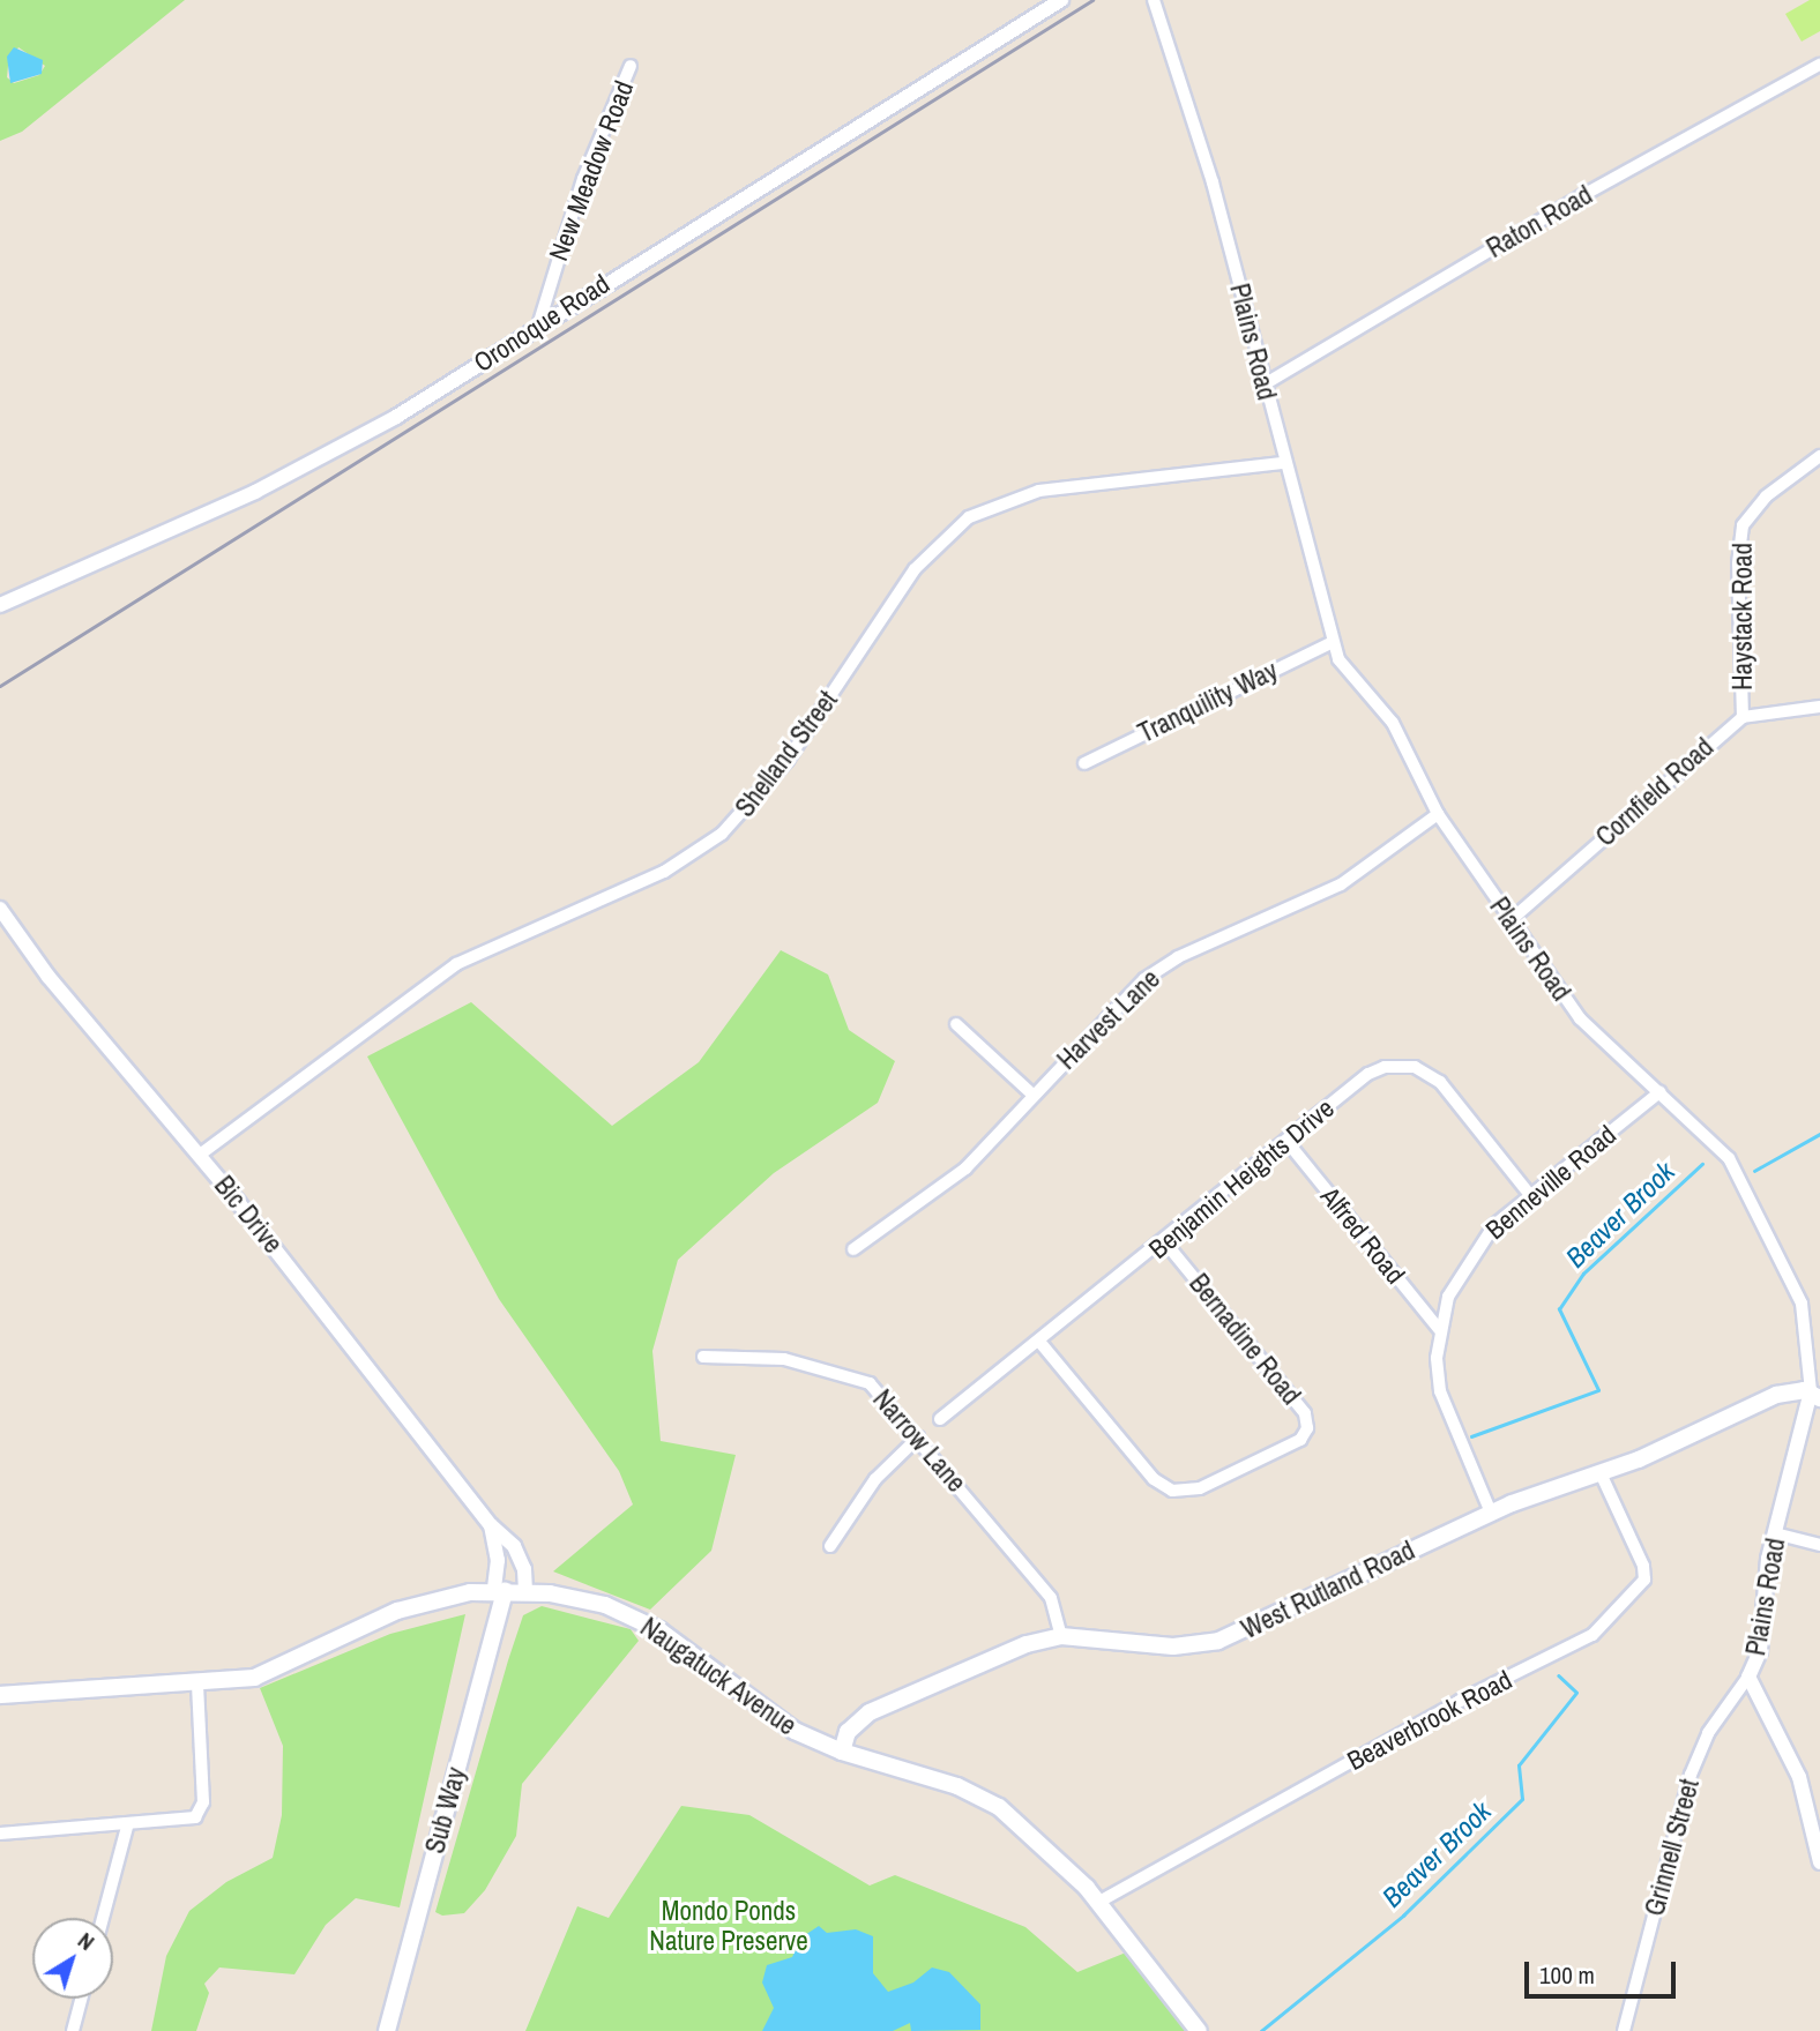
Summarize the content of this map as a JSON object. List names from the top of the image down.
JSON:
{
  "streets": {
    "main road": ["West Rutland Road", "Naugatuck Avenue", "Sub Way"],
    "street": [
      "New Meadow Road",
      "Raton Road",
      "Oronoque Road",
      "Plains Road",
      "Haystack Road",
      "Tranquility Way",
      "Shelland Street",
      "Cornfield Road",
      "Harvest Lane",
      "Benjamin Heights Drive",
      "Benneville Road",
      "Bic Drive",
      "Alfred Road",
      "Bernadine Road",
      "Narrow Lane",
      "Beaverbrook Road",
      "Grinnell Street"
    ]
  },
  "crossings": [
    ["New Meadow Road", "Oronoque Road"],
    ["Raton Road", "Plains Road"],
    ["Plains Road", "Tranquility Way"],
    ["Plains Road", "Shelland Street"],
    ["Plains Road", "Cornfield Road"],
    ["Plains Road", "Harvest Lane"],
    ["Plains Road", "Benneville Road"],
    ["Plains Road", "West Rutland Road"],
    ["Plains Road", "Grinnell Street"],
    ["Haystack Road", "Cornfield Road"],
    ["Shelland Street", "Bic Drive"],
    ["Benjamin Heights Drive", "Benneville Road"],
    ["Benjamin Heights Drive", "Alfred Road"],
    ["Benjamin Heights Drive", "Bernadine Road"],
    ["Benneville Road", "Alfred Road"],
    ["Benneville Road", "West Rutland Road"],
    ["Bic Drive", "Naugatuck Avenue"],
    ["Narrow Lane", "West Rutland Road"],
    ["West Rutland Road", "Naugatuck Avenue"],
    ["West Rutland Road", "Beaverbrook Road"],
    ["Naugatuck Avenue", "Beaverbrook Road"],
    ["Naugatuck Avenue", "Sub Way"]
  ],
  "water": ["Beaver Brook"],
  "parks": ["Mondo Ponds Nature Preserve"],
  "scale_bar": "100 m",
  "north": "top right"
}
